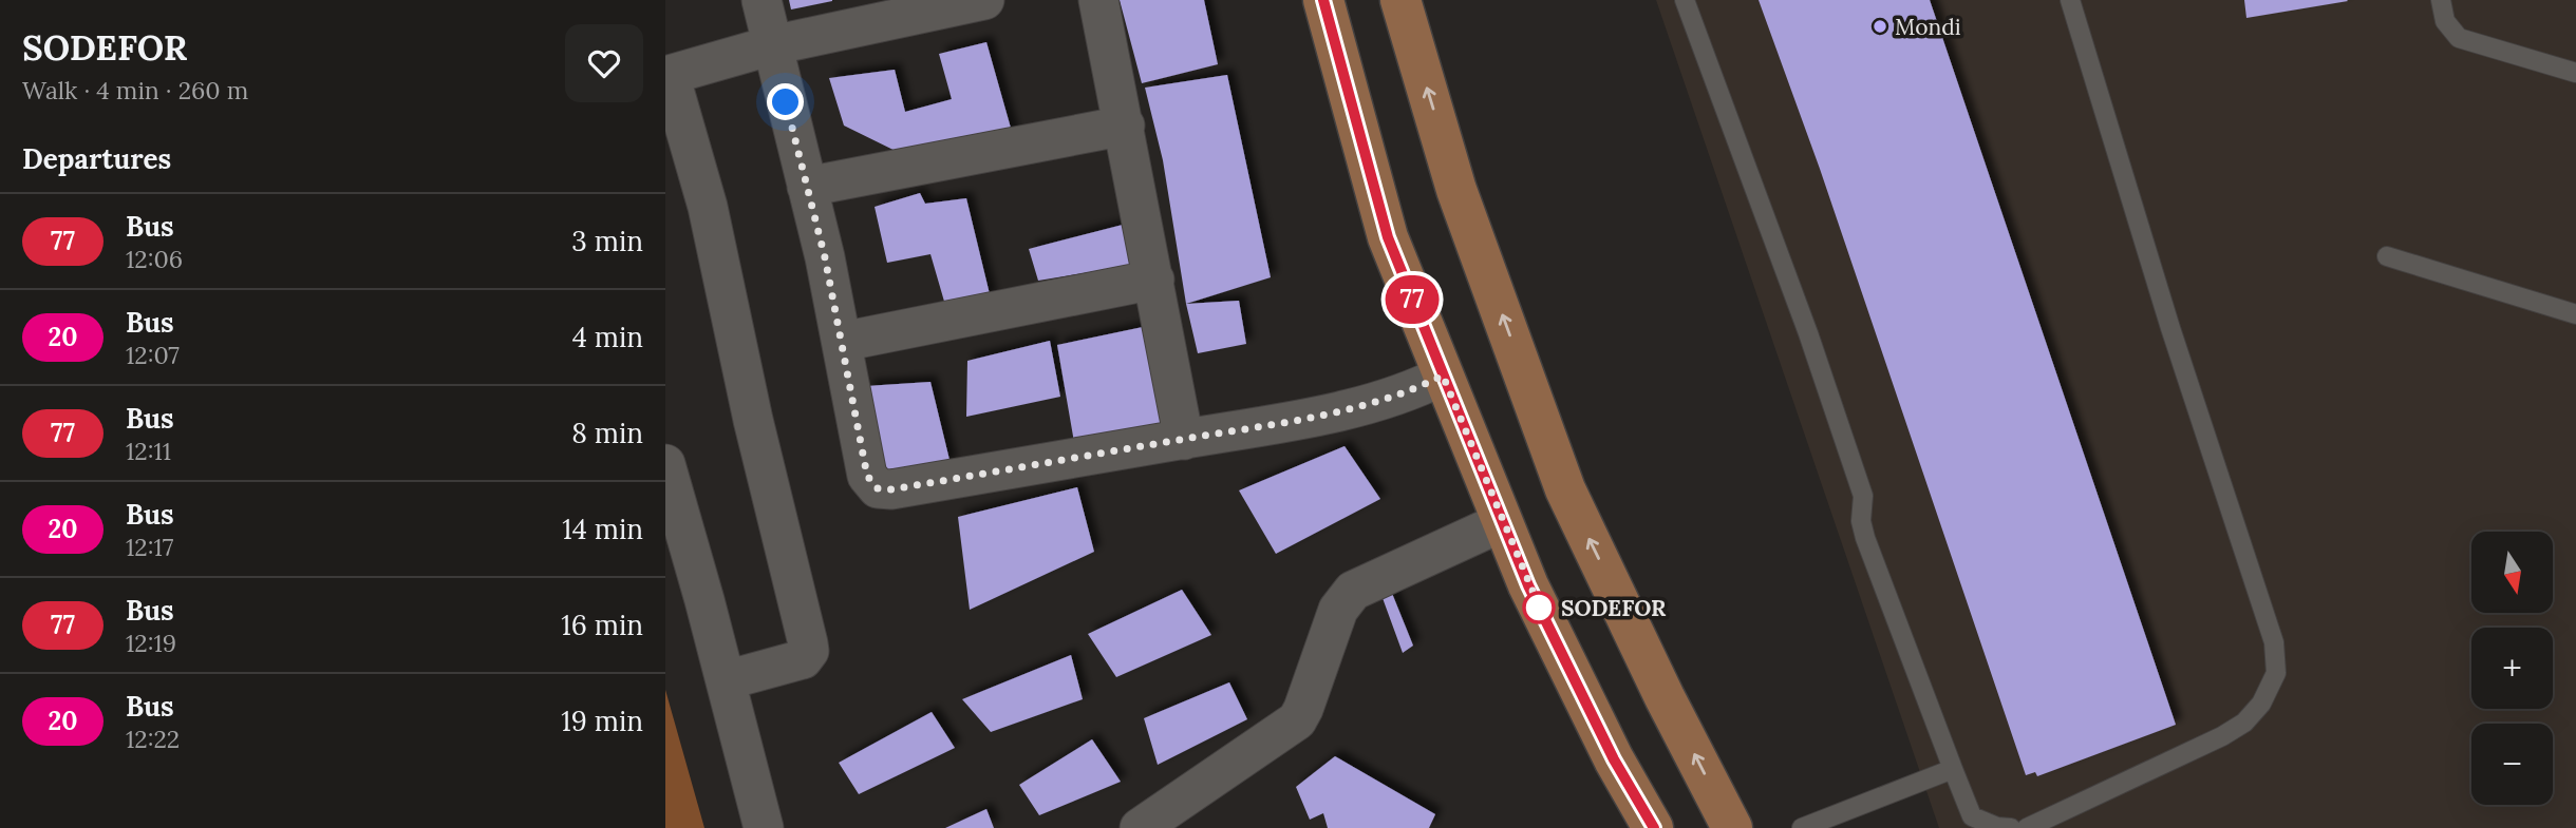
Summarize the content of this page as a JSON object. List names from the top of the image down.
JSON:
{
  "places": ["Mondi", "SODEFOR"],
  "lines": ["bus line 77"],
  "north": "bottom",
  "page": {
    "heading": [
      ["SODEFOR", "Walk · 4 min · 260 m"],
      "Departures"
    ],
    "on_map": "77",
    "list": [
      {
        "mark": "77",
        "name": "Bus",
        "note": "12:06",
        "value": "3 min"
      },
      {
        "mark": "20",
        "name": "Bus",
        "note": "12:07",
        "value": "4 min"
      },
      {
        "mark": "77",
        "name": "Bus",
        "note": "12:11",
        "value": "8 min"
      },
      {
        "mark": "20",
        "name": "Bus",
        "note": "12:17",
        "value": "14 min"
      },
      {
        "mark": "77",
        "name": "Bus",
        "note": "12:19",
        "value": "16 min"
      },
      {
        "mark": "20",
        "name": "Bus",
        "note": "12:22",
        "value": "19 min"
      }
    ],
    "map_buttons": ["+", "−"]
  }
}
